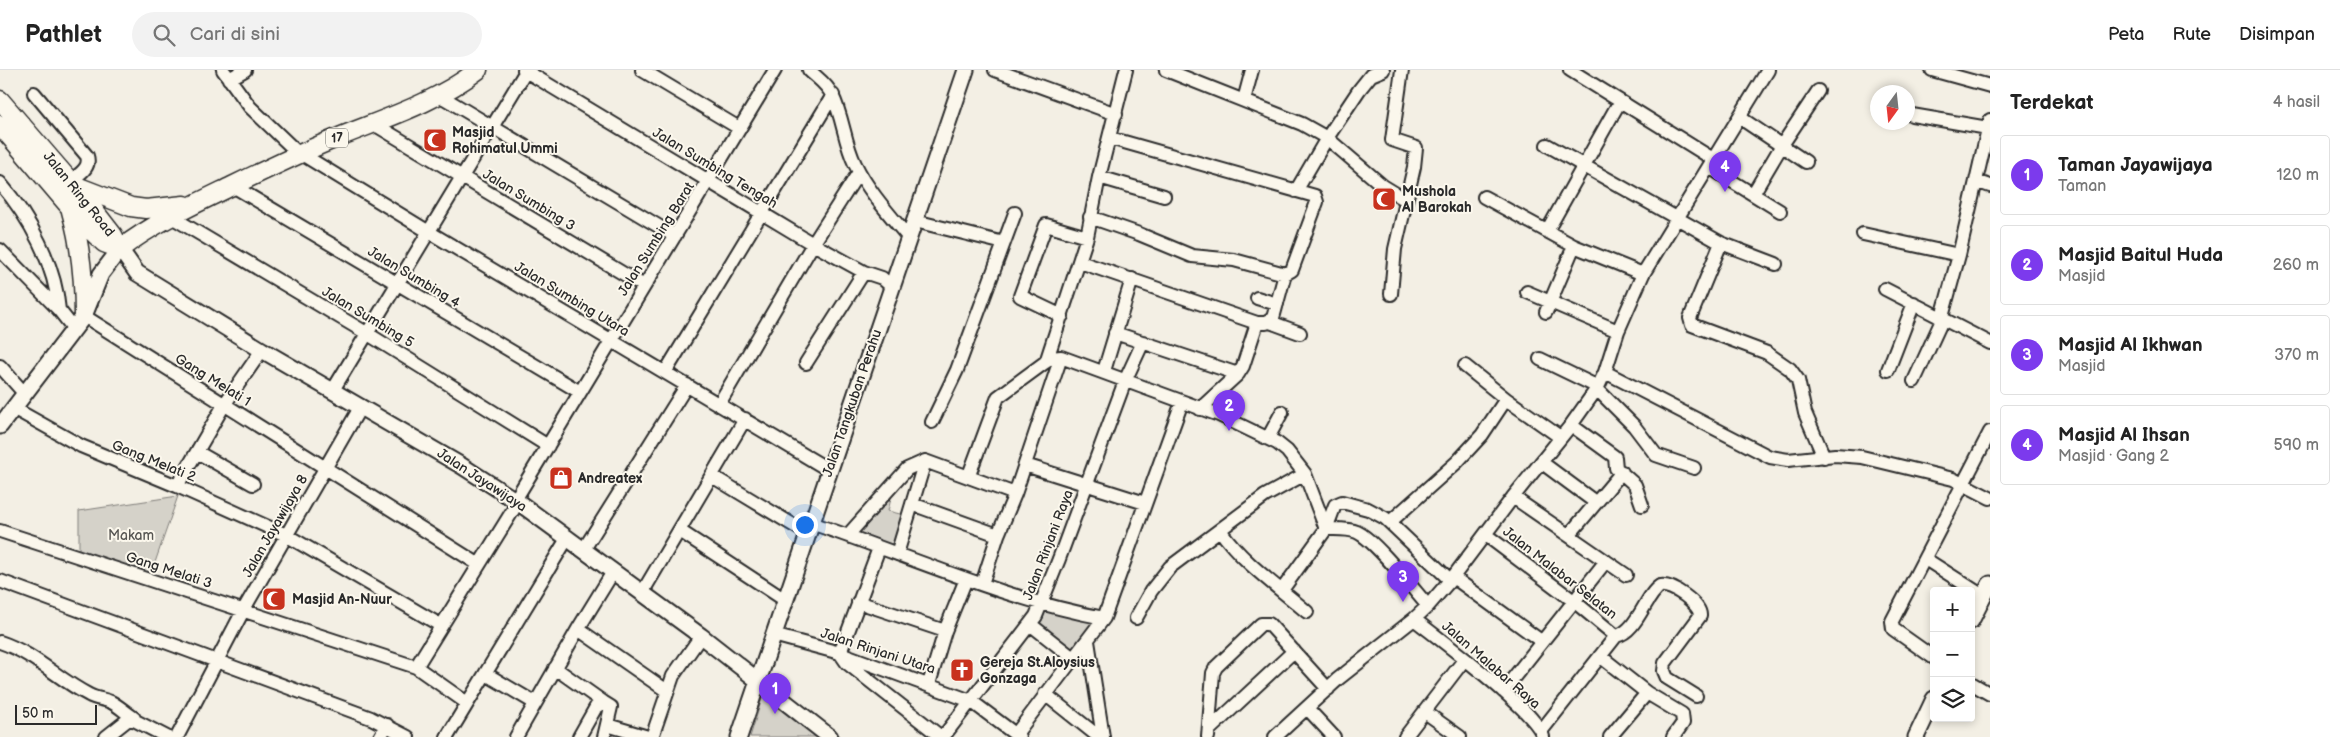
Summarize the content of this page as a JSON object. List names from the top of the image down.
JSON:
{
  "streets": {
    "highway": ["17", "Jalan Ring Road"],
    "main road": ["Jalan Tangkuban Perahu", "Jalan Jayawijaya"],
    "street": [
      "Jalan Sumbing Tengah",
      "Jalan Sumbing 3",
      "Jalan Sumbing Barat",
      "Jalan Sumbing 4",
      "Jalan Sumbing Utara",
      "Jalan Sumbing 5",
      "Gang Melati 1",
      "Gang Melati 2",
      "Jalan Jayawijaya 8",
      "Jalan Rinjani Raya",
      "Gang Melati 3",
      "Jalan Malabar Selatan",
      "Jalan Rinjani Utara",
      "Jalan Malabar Raya"
    ]
  },
  "crossings": [
    ["17", "Jalan Ring Road"],
    ["17", "Jalan Sumbing 3"],
    ["17", "Jalan Sumbing 4"],
    ["17", "Jalan Sumbing Utara"],
    ["17", "Jalan Sumbing 5"],
    ["17", "Jalan Jayawijaya"],
    ["Jalan Sumbing Tengah", "Jalan Sumbing Barat"],
    ["Jalan Sumbing Tengah", "Jalan Tangkuban Perahu"],
    ["Jalan Ring Road", "Jalan Jayawijaya"],
    ["Jalan Sumbing 3", "Jalan Sumbing Barat"],
    ["Jalan Sumbing Barat", "Jalan Sumbing 4"],
    ["Jalan Sumbing Barat", "Jalan Sumbing Utara"],
    ["Jalan Sumbing Barat", "Jalan Sumbing 5"],
    ["Jalan Sumbing Barat", "Gang Melati 1"],
    ["Jalan Sumbing Barat", "Gang Melati 2"],
    ["Jalan Sumbing Barat", "Jalan Jayawijaya"],
    ["Jalan Sumbing Barat", "Gang Melati 3"],
    ["Jalan Sumbing Utara", "Jalan Tangkuban Perahu"],
    ["Gang Melati 1", "Jalan Jayawijaya 8"],
    ["Jalan Tangkuban Perahu", "Jalan Jayawijaya"],
    ["Jalan Tangkuban Perahu", "Jalan Rinjani Utara"],
    ["Gang Melati 2", "Jalan Jayawijaya 8"],
    ["Jalan Jayawijaya", "Jalan Jayawijaya 8"],
    ["Jalan Jayawijaya 8", "Gang Melati 3"],
    ["Jalan Rinjani Raya", "Jalan Rinjani Utara"],
    ["Jalan Malabar Selatan", "Jalan Malabar Raya"]
  ],
  "parks": ["Makam"],
  "places": {
    "mosque": ["Masjid Rohimatul Ummi", "Mushola Al Barokah", "Masjid An-Nuur"],
    "shop": ["Andreatex"],
    "church": ["Gereja St.Aloysius Gonzaga"]
  },
  "scale_bar": "50 m",
  "north": "bottom",
  "page": {
    "header": "Pathlet",
    "search": "Cari di sini",
    "nav": ["Peta", "Rute", "Disimpan"],
    "heading": ["Terdekat", "4 hasil"],
    "list": [
      {
        "mark": "1",
        "name": "Taman Jayawijaya",
        "note": "Taman",
        "value": "120 m"
      },
      {
        "mark": "2",
        "name": "Masjid Baitul Huda",
        "note": "Masjid",
        "value": "260 m"
      },
      {
        "mark": "3",
        "name": "Masjid Al Ikhwan",
        "note": "Masjid",
        "value": "370 m"
      },
      {
        "mark": "4",
        "name": "Masjid Al Ihsan",
        "note": "Masjid · Gang 2",
        "value": "590 m"
      }
    ],
    "pins": [
      "4",
      "2",
      "3",
      "1"
    ],
    "map_buttons": ["+", "−"],
    "scale": "50 m"
  }
}
